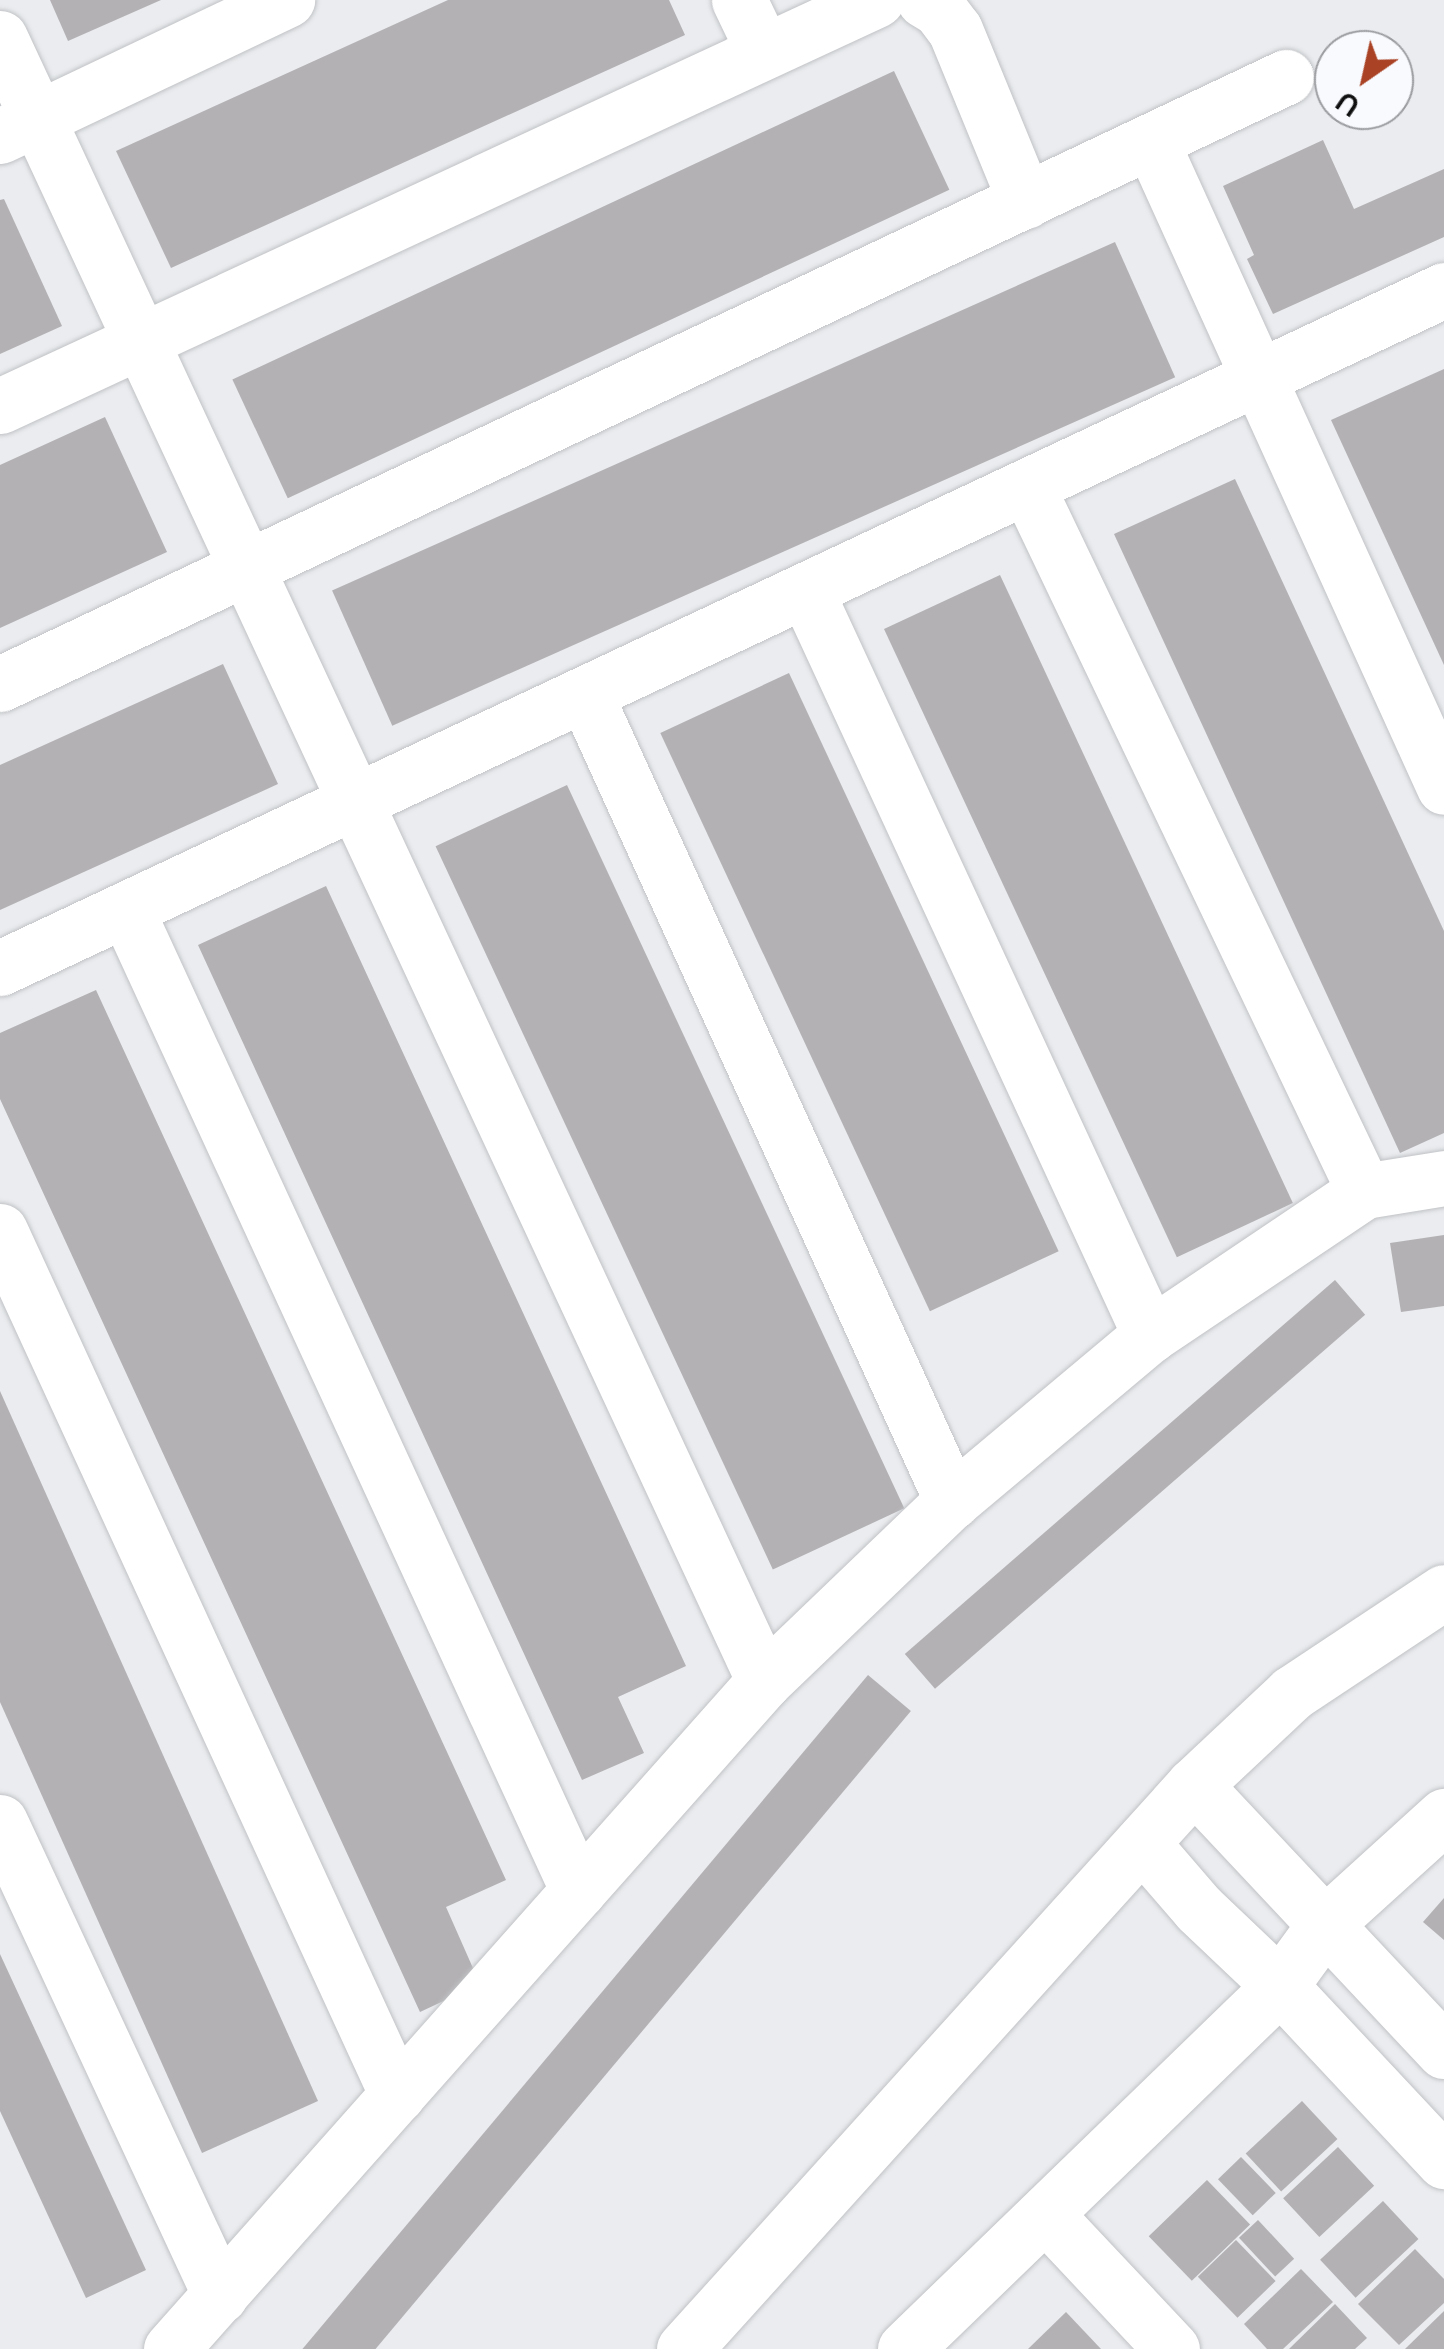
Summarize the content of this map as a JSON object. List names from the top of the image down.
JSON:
{
  "north": "bottom left"
}
